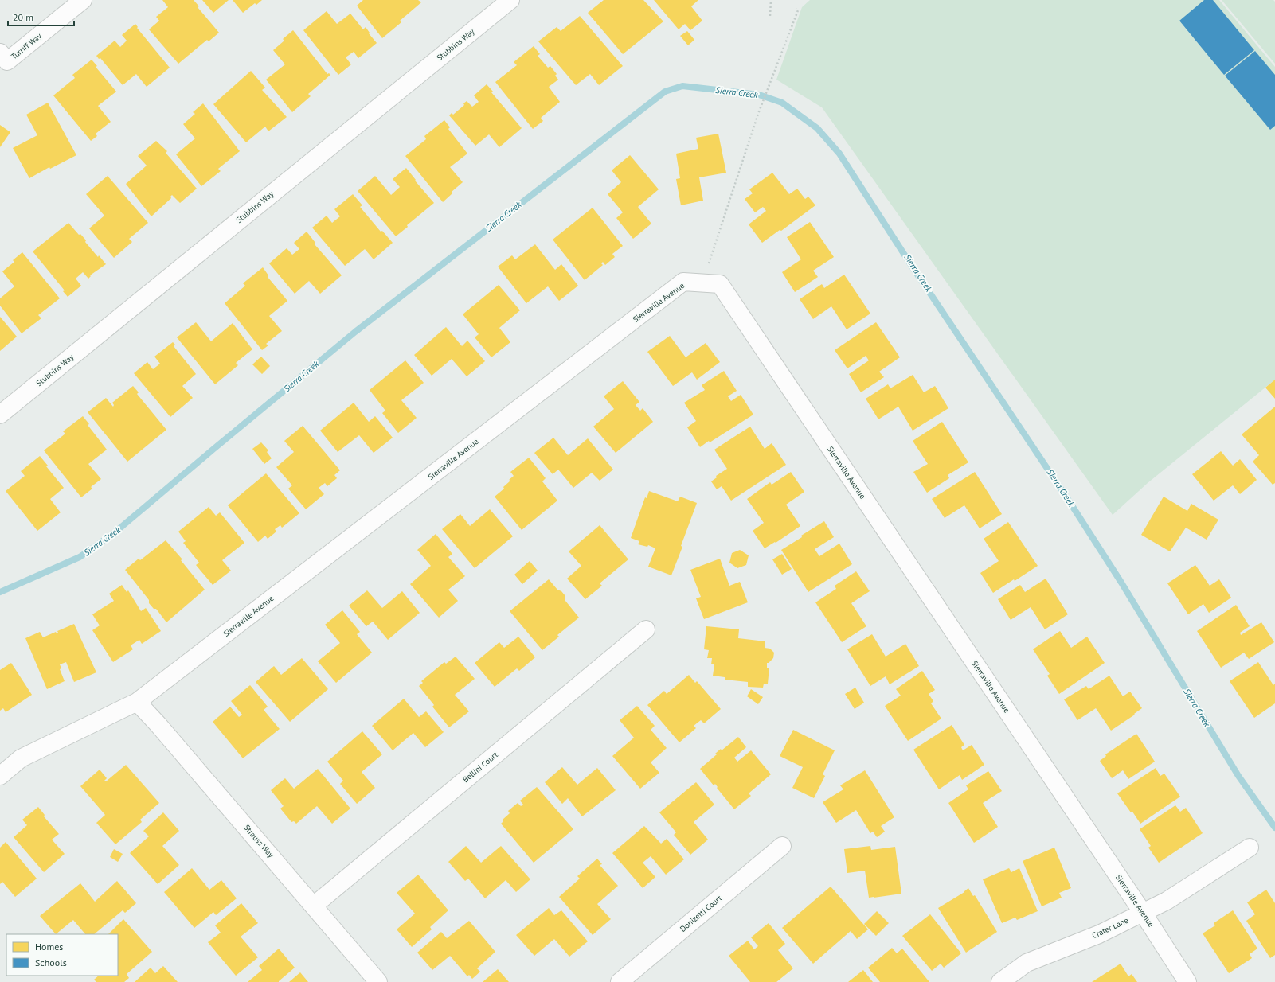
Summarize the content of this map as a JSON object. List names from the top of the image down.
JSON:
{
  "streets": {
    "street": [
      "Stubbins Way",
      "Turriff Way",
      "Sierraville Avenue",
      "Bellini Court",
      "Strauss Way",
      "Donizetti Court",
      "Crater Lane"
    ]
  },
  "crossings": [
    ["Sierraville Avenue", "Strauss Way"],
    ["Sierraville Avenue", "Crater Lane"],
    ["Bellini Court", "Strauss Way"]
  ],
  "water": ["Sierra Creek"],
  "legend": ["Homes", "Schools"],
  "scale_bar": "20 m"
}
